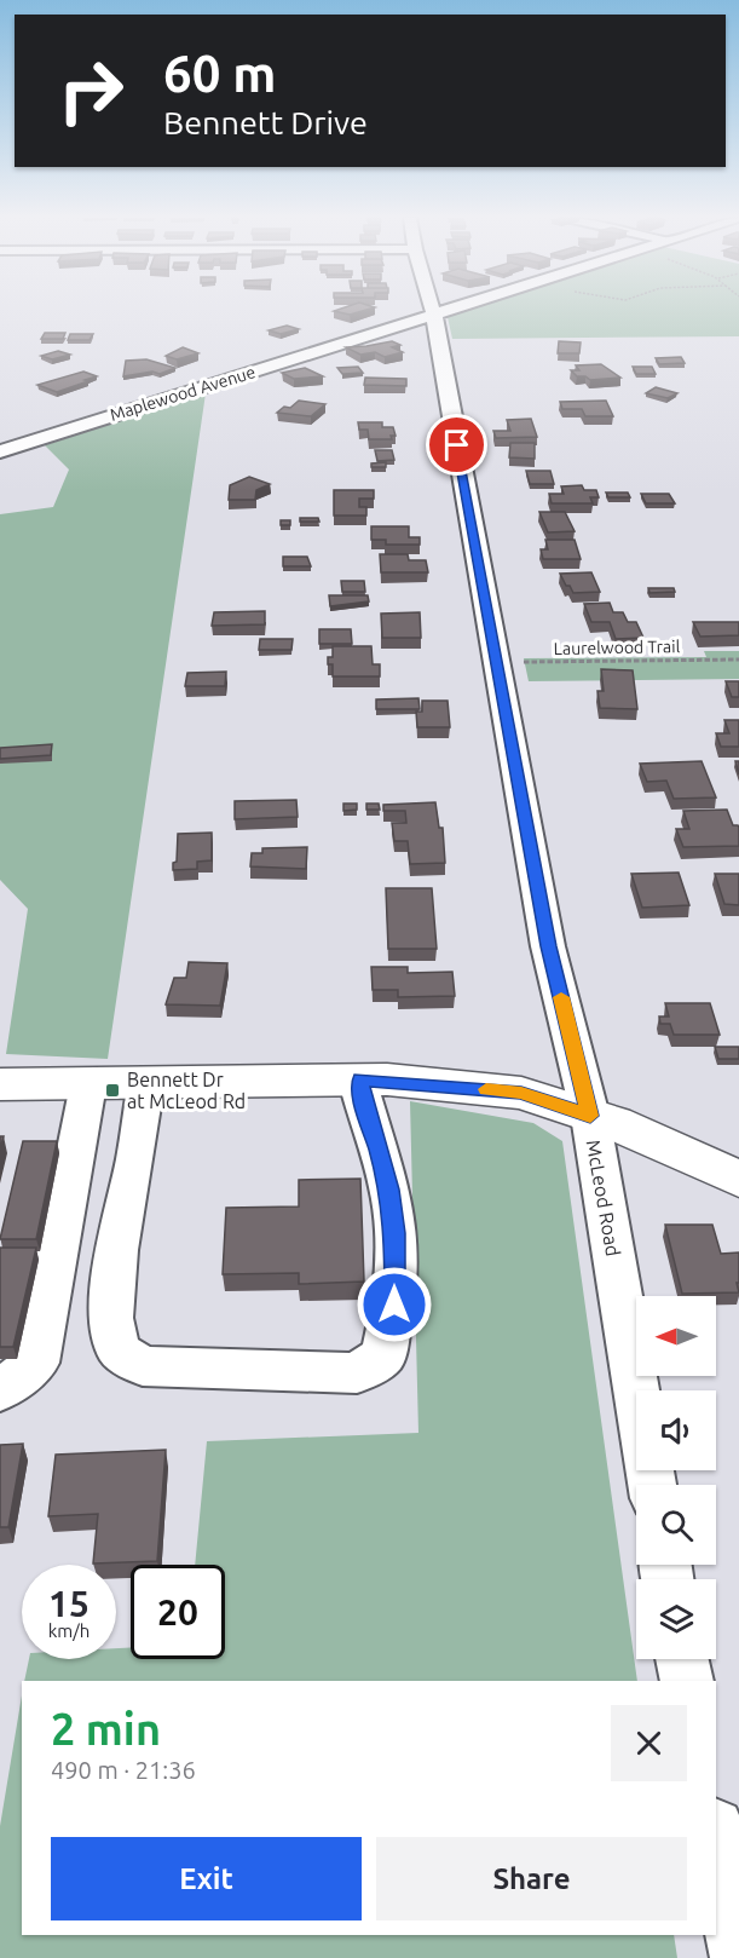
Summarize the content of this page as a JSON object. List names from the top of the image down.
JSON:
{
  "streets": {
    "street": ["Maplewood Avenue", "McLeod Road"],
    "path": ["Laurelwood Trail"]
  },
  "crossings": [
    ["Maplewood Avenue", "McLeod Road"],
    ["Laurelwood Trail", "McLeod Road"]
  ],
  "places": {
    "transit": ["Bennett Dr at McLeod Rd"]
  },
  "north": "left",
  "page": {
    "turn": ["60 m", "Bennett Drive"],
    "speed": "15 km/h",
    "limit": "20",
    "heading": ["2 min", "490 m · 21:36"],
    "buttons": ["Exit", "Share"]
  }
}
